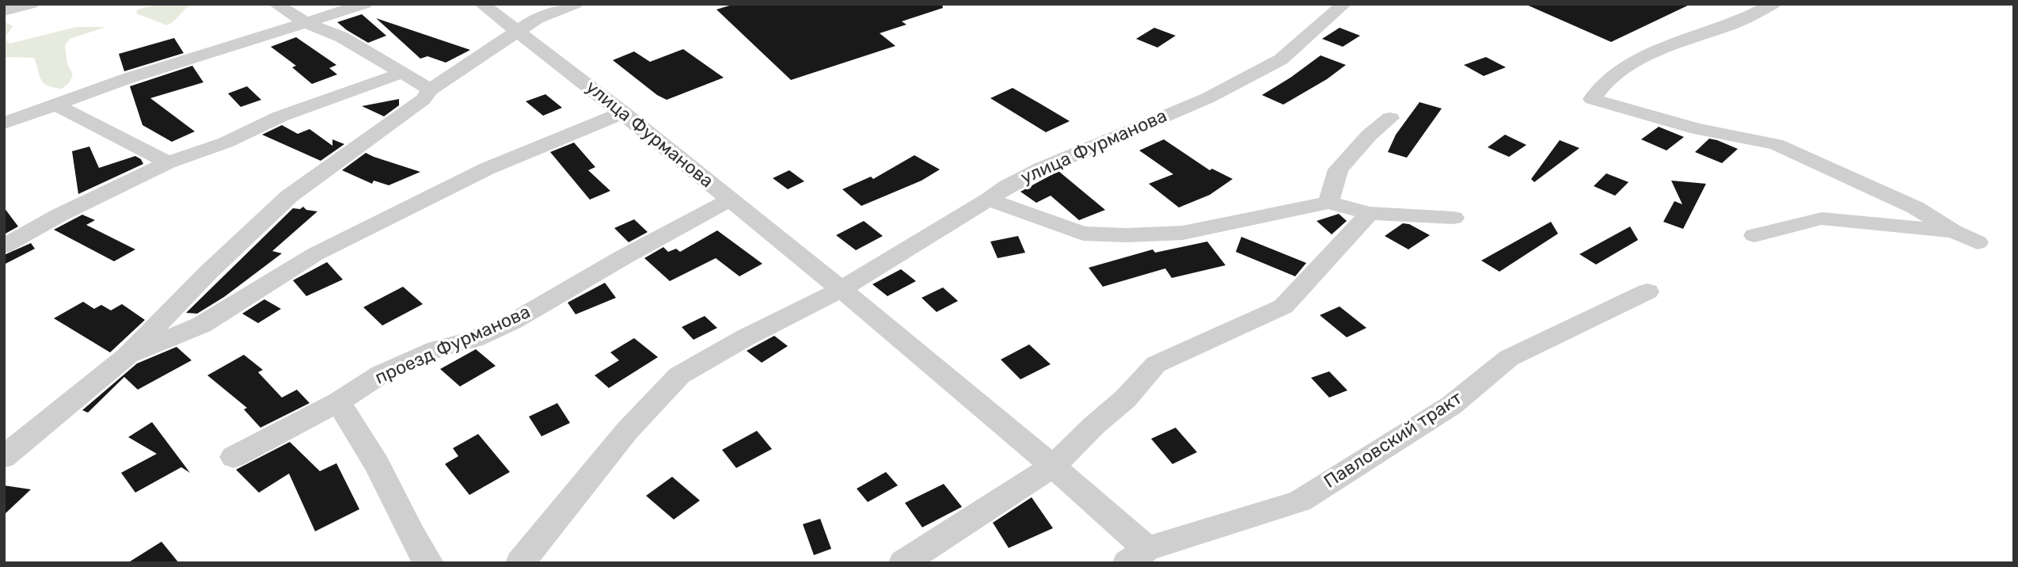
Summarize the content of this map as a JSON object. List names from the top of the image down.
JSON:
{
  "streets": {
    "street": ["улица Фурманова", "проезд Фурманова", "Павловский тракт"]
  },
  "crossings": [
    ["улица Фурманова", "проезд Фурманова"],
    ["улица Фурманова", "Павловский тракт"]
  ]
}
